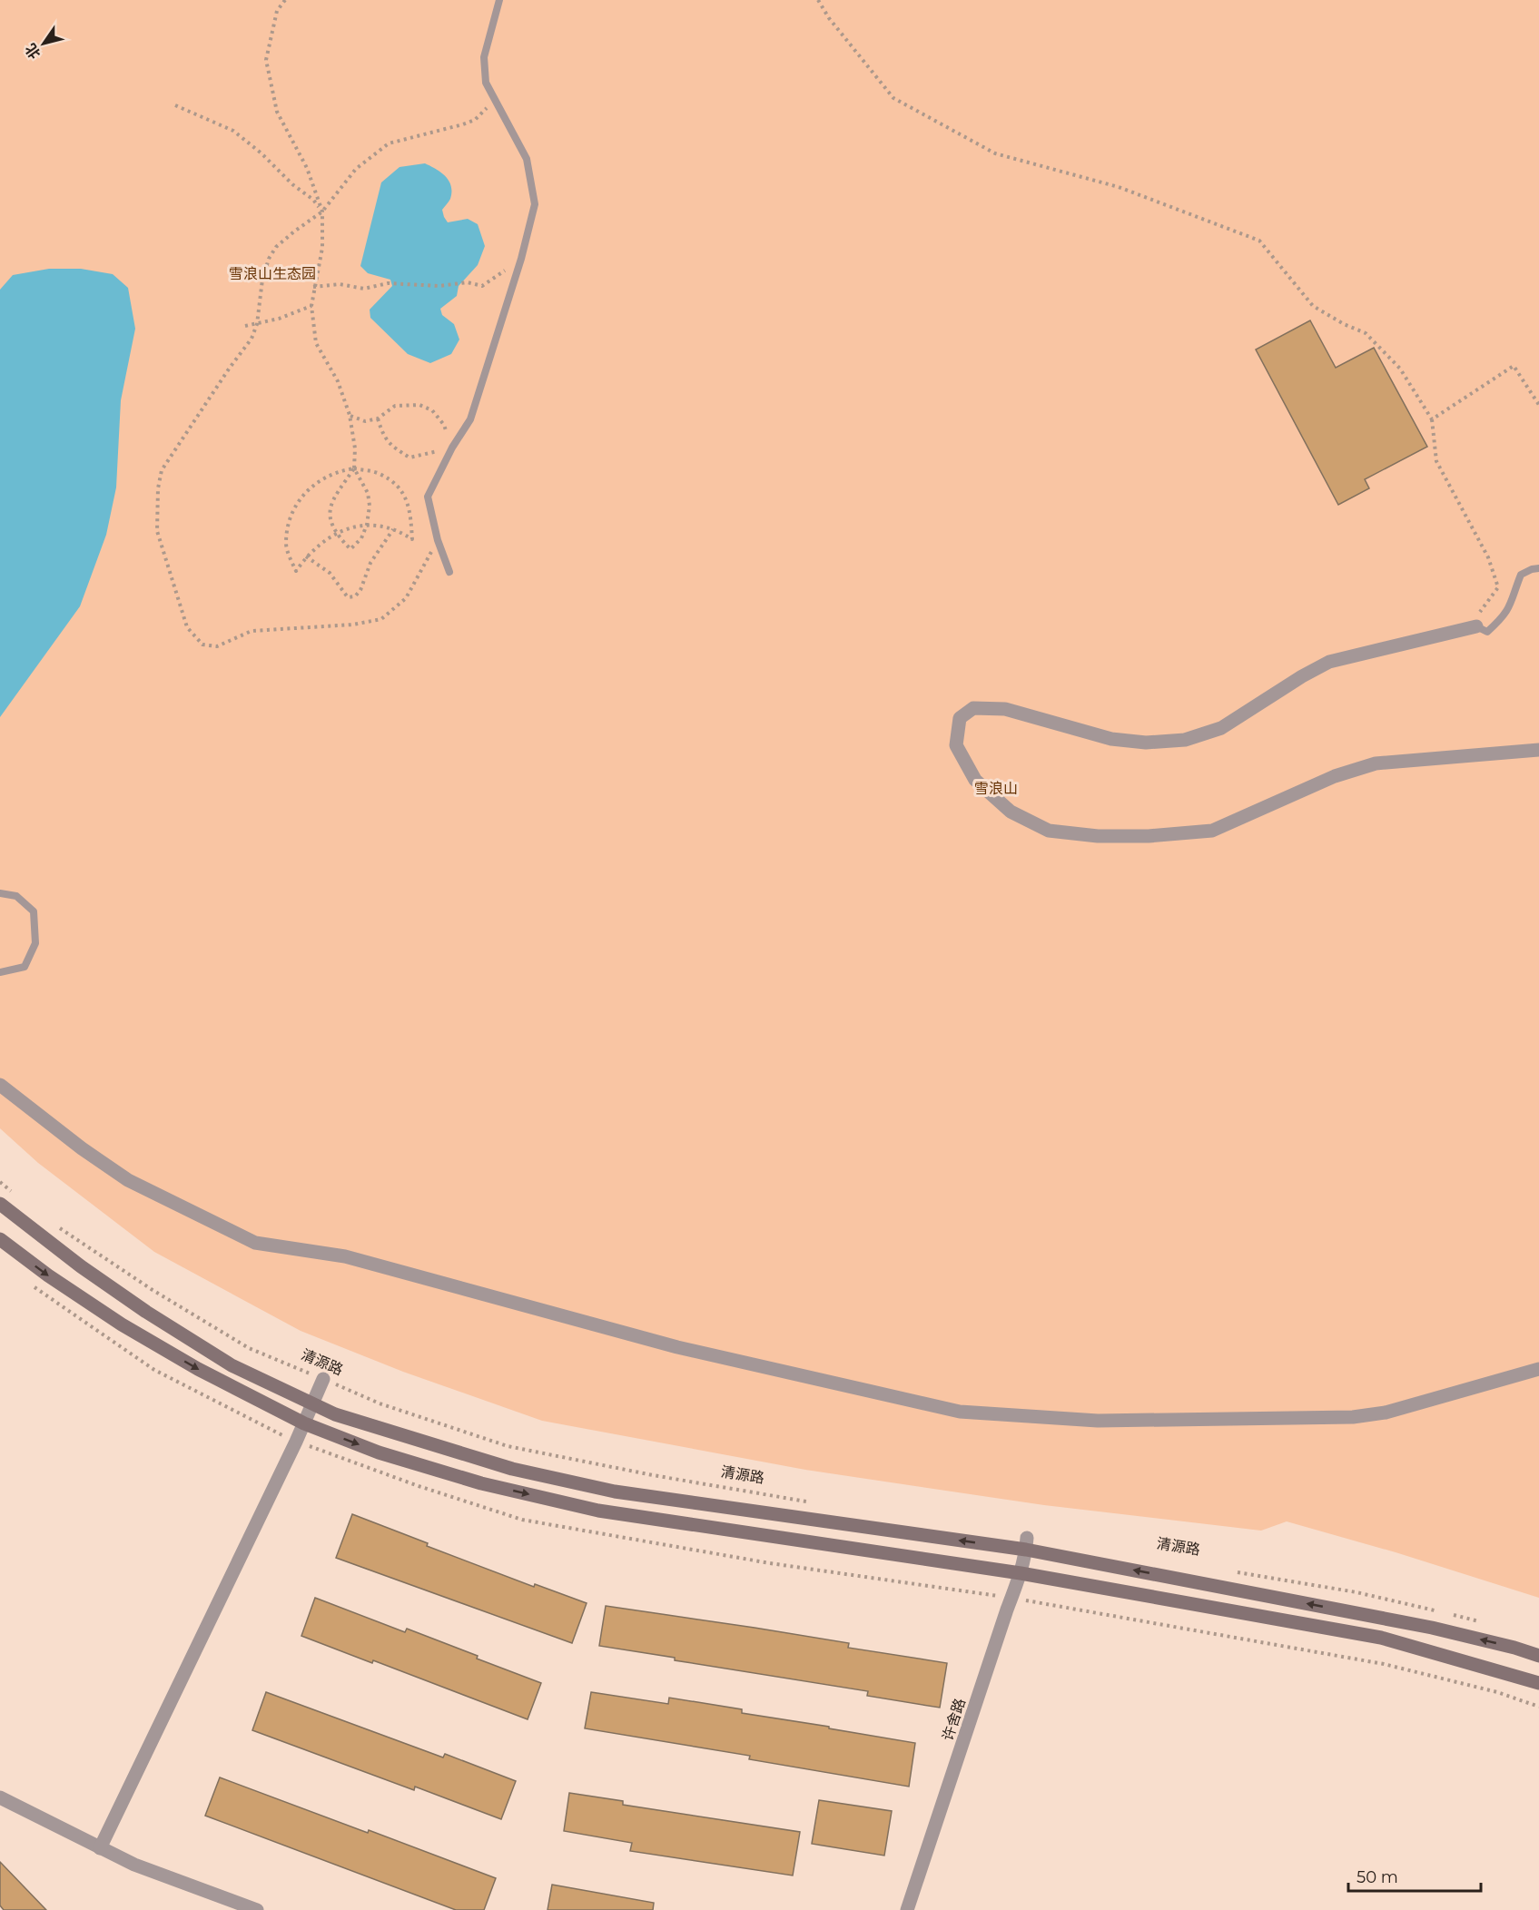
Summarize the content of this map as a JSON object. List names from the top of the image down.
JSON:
{
  "streets": {
    "street": ["许舍路"],
    "path": ["清源路"]
  },
  "parks": ["雪浪山生态园", "雪浪山"],
  "scale_bar": "50 m",
  "north": "bottom left"
}
